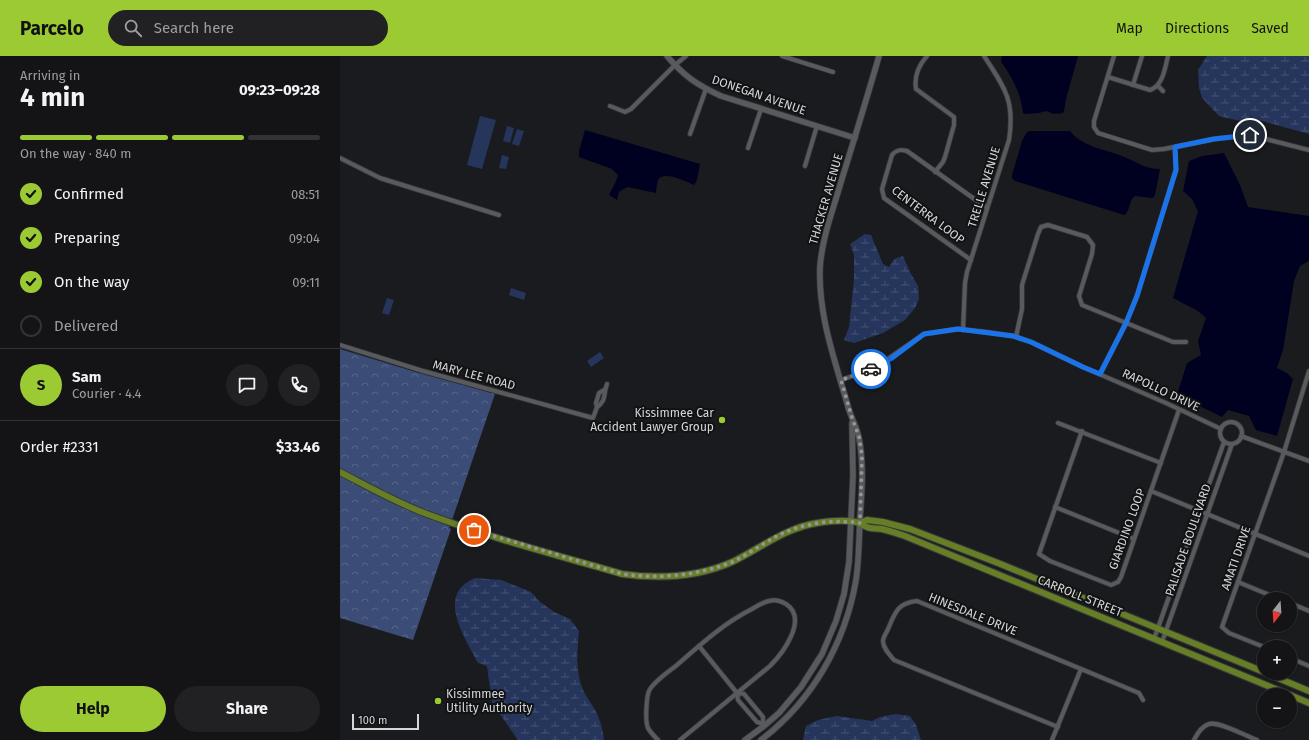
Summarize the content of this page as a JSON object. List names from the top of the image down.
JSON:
{
  "streets": {
    "main road": ["CARROLL STREET"],
    "street": [
      "DONEGAN AVENUE",
      "TRELLE AVENUE",
      "THACKER AVENUE",
      "CENTERRA LOOP",
      "MARY LEE ROAD",
      "RAPOLLO DRIVE",
      "GIARDINO LOOP",
      "PALISADE BOULEVARD",
      "AMATI DRIVE",
      "HINESDALE DRIVE"
    ]
  },
  "crossings": [
    ["DONEGAN AVENUE", "THACKER AVENUE"],
    ["TRELLE AVENUE", "CENTERRA LOOP"],
    ["TRELLE AVENUE", "RAPOLLO DRIVE"],
    ["THACKER AVENUE", "RAPOLLO DRIVE"],
    ["THACKER AVENUE", "CARROLL STREET"],
    ["RAPOLLO DRIVE", "GIARDINO LOOP"],
    ["RAPOLLO DRIVE", "PALISADE BOULEVARD"],
    ["PALISADE BOULEVARD", "CARROLL STREET"]
  ],
  "places": ["Kissimmee Car Accident Lawyer Group", "Kissimmee Utility Authority"],
  "scale_bar": "100 m",
  "north": "bottom",
  "page": {
    "header": "Parcelo",
    "search": "Search here",
    "nav": ["Map", "Directions", "Saved"],
    "heading": ["4 min", "Arriving in", "09:23–09:28"],
    "panel": [
      "Sam",
      "Courier · 4.4",
      "Order #2331",
      "$33.46"
    ],
    "bar": "On the way · 840 m",
    "list": [
      ["Confirmed", "08:51"],
      ["Preparing", "09:04"],
      ["On the way", "09:11"],
      "Delivered"
    ],
    "round": "S",
    "map_buttons": ["+", "−"],
    "buttons": ["Help", "Share"],
    "scale": "100 m"
  }
}
